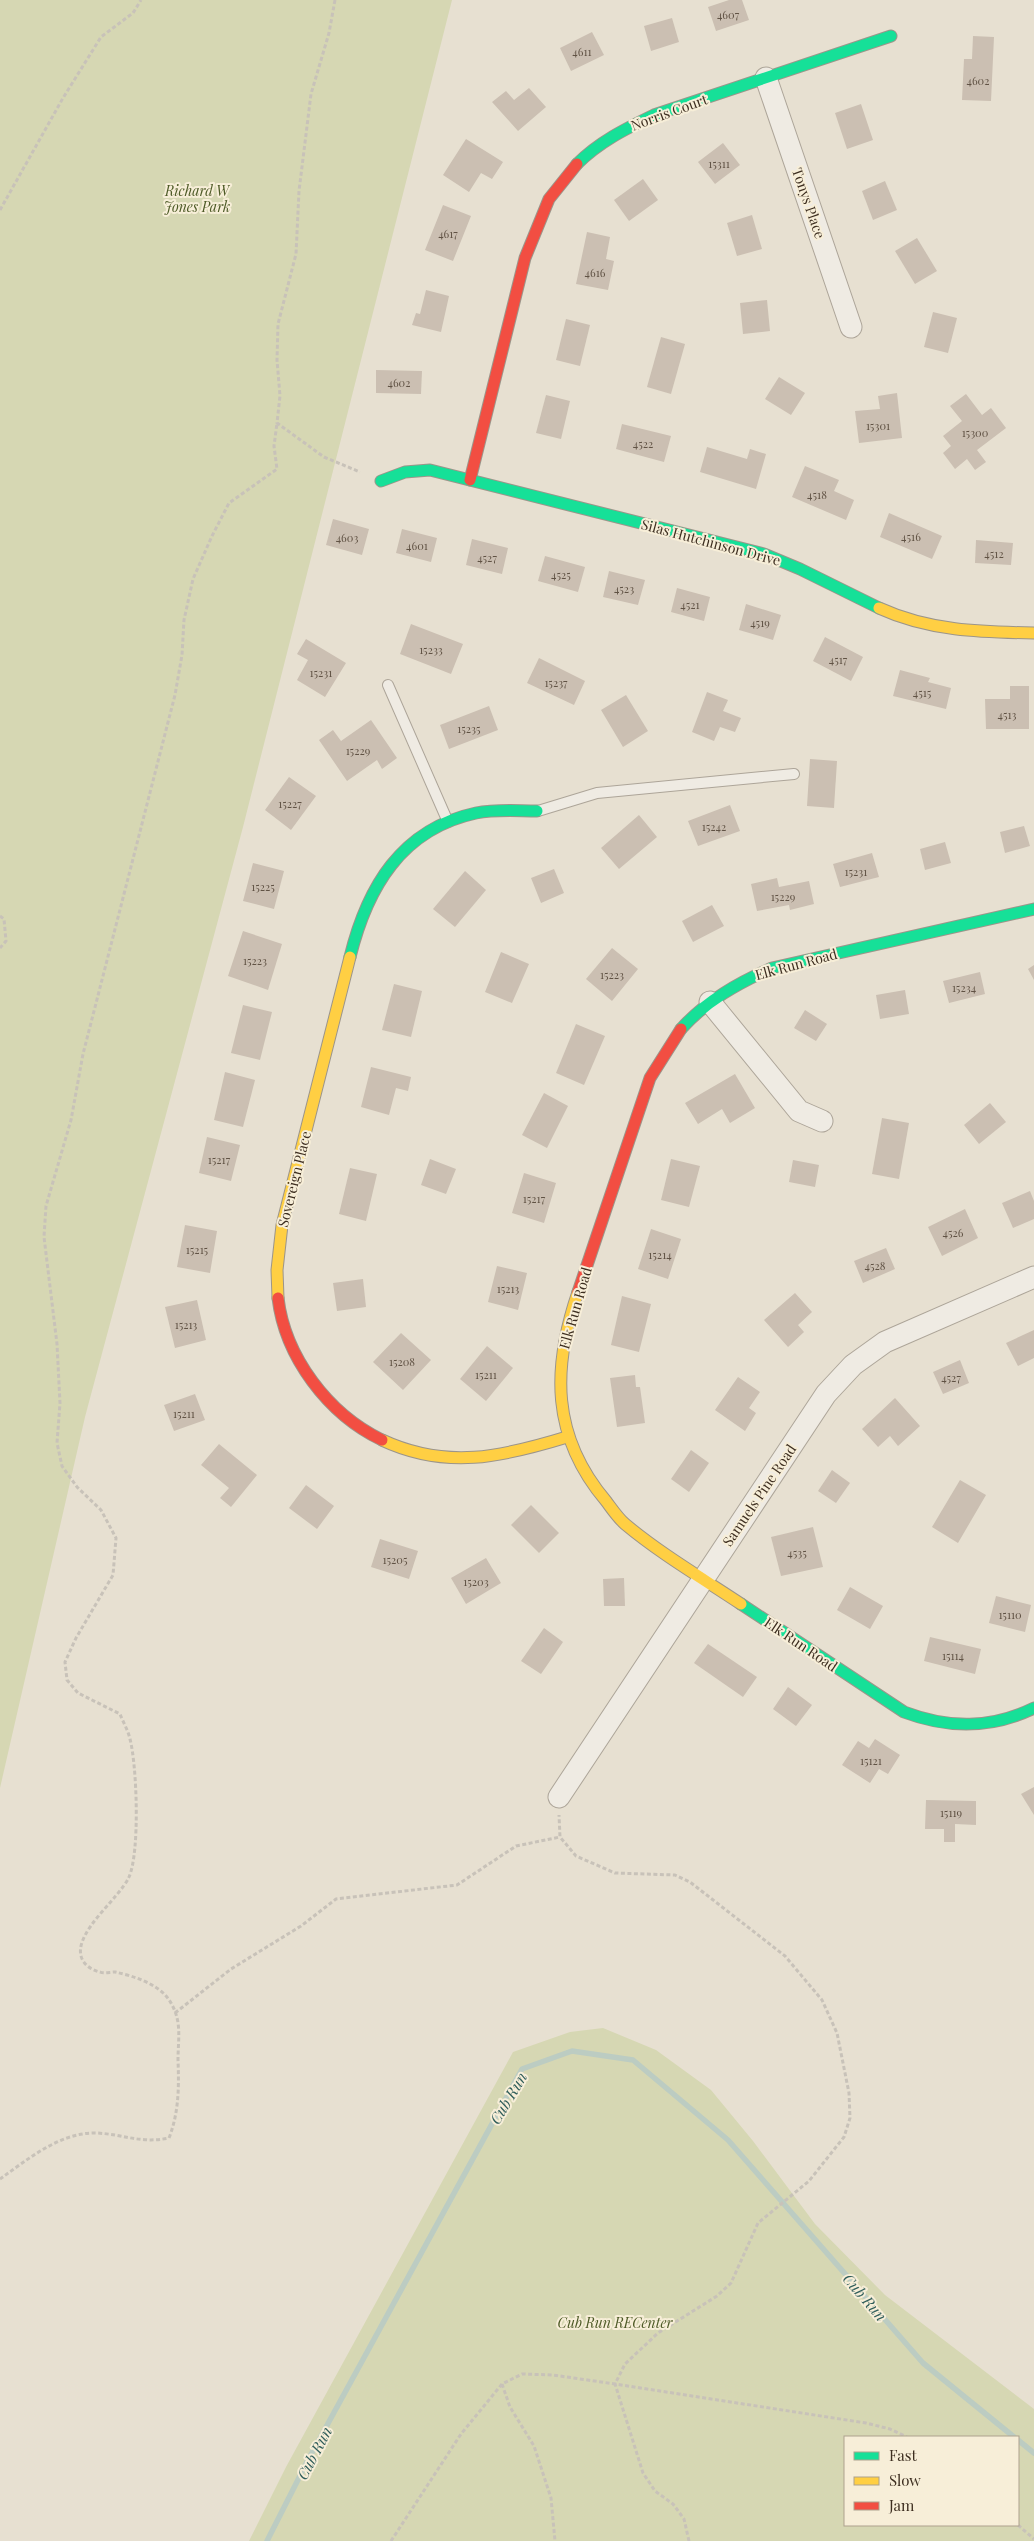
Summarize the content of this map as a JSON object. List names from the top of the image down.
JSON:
{
  "streets": {
    "street": [
      "Norris Court",
      "Tonys Place",
      "Silas Hutchinson Drive",
      "Elk Run Road",
      "Sovereign Place",
      "Samuels Pine Road"
    ]
  },
  "crossings": [
    ["Norris Court", "Tonys Place"],
    ["Norris Court", "Silas Hutchinson Drive"],
    ["Elk Run Road", "Sovereign Place"],
    ["Elk Run Road", "Samuels Pine Road"]
  ],
  "water": ["Cub Run"],
  "parks": ["Richard W Jones Park", "Cub Run RECenter"],
  "house_numbers": [
    "4607",
    "4611",
    "4602",
    "15311",
    "4617",
    "4616",
    "4602",
    "15301",
    "15300",
    "4522",
    "4518",
    "4516",
    "4603",
    "4601",
    "4512",
    "4527",
    "4525",
    "4523",
    "4521",
    "4519",
    "15233",
    "4517",
    "15231",
    "15237",
    "4515",
    "4513",
    "15235",
    "15229",
    "15227",
    "15242",
    "15231",
    "15225",
    "15229",
    "15223",
    "15223",
    "15234",
    "15217",
    "15217",
    "4526",
    "15215",
    "15214",
    "4528",
    "15213",
    "15213",
    "15208",
    "15211",
    "4527",
    "15211",
    "4535",
    "15205",
    "15203",
    "15110",
    "15114",
    "15121",
    "15119"
  ],
  "legend": ["Fast", "Slow", "Jam"]
}
